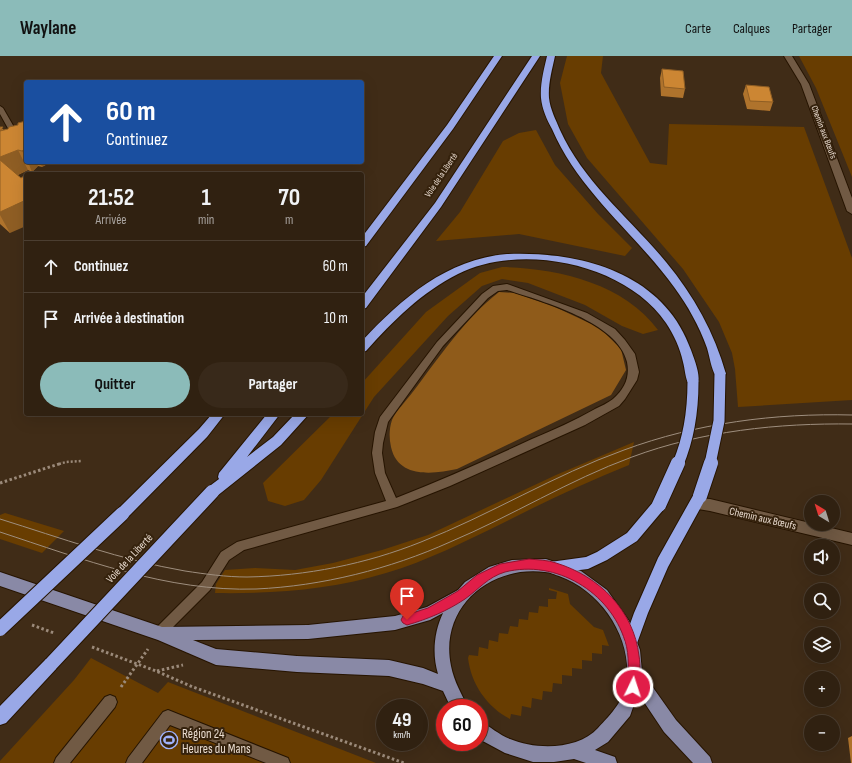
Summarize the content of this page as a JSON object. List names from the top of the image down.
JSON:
{
  "streets": {
    "highway": ["Voie de la Liberté"],
    "street": ["Chemin aux Bœufs"]
  },
  "places": {
    "sports": ["Région 24 Heures du Mans"]
  },
  "north": "top left",
  "page": {
    "header": "Waylane",
    "nav": ["Carte", "Calques", "Partager"],
    "turn": ["60 m", "Continuez"],
    "eta": [
      "21:52",
      "Arrivée",
      "1",
      "min",
      "70",
      "m"
    ],
    "list": [
      {
        "name": "Continuez",
        "value": "60 m"
      },
      {
        "name": "Arrivée à destination",
        "value": "10 m"
      }
    ],
    "buttons": ["Quitter", "Partager"],
    "map_buttons": ["+", "−"],
    "speed": "49 km/h",
    "limit": "60"
  }
}
